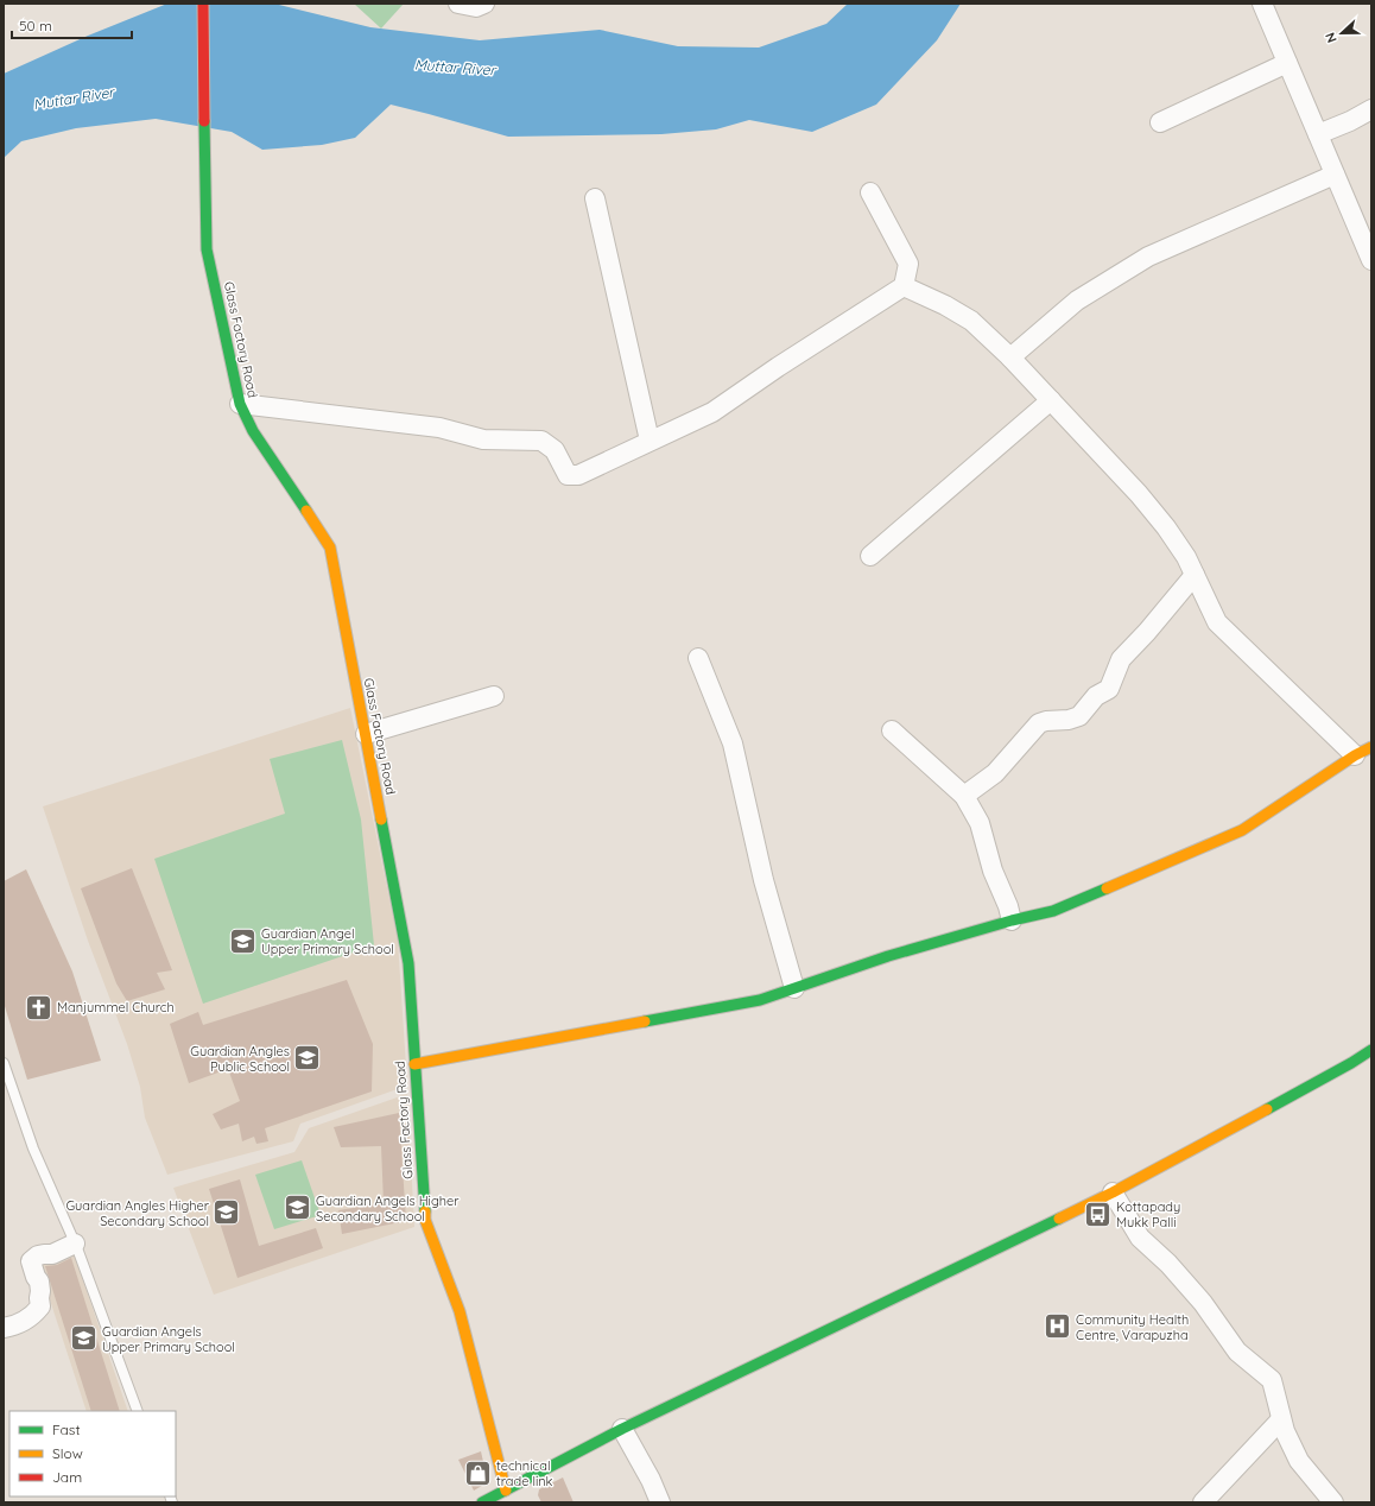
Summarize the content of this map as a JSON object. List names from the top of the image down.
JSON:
{
  "streets": {
    "main road": ["Glass Factory Road"]
  },
  "water": ["Muttar River"],
  "places": {
    "school or university": [
      "Guardian Angel Upper Primary School",
      "Guardian Angles Public School",
      "Guardian Angels Higher Secondary School",
      "Guardian Angles Higher Secondary School",
      "Guardian Angels Upper Primary School"
    ],
    "church": ["Manjummel Church"],
    "bus stop": ["Kottapady Mukk Palli"],
    "hospital": ["Community Health Centre, Varapuzha"],
    "shop": ["technical trade link"]
  },
  "legend": ["Fast", "Slow", "Jam"],
  "scale_bar": "50 m",
  "north": "left"
}
